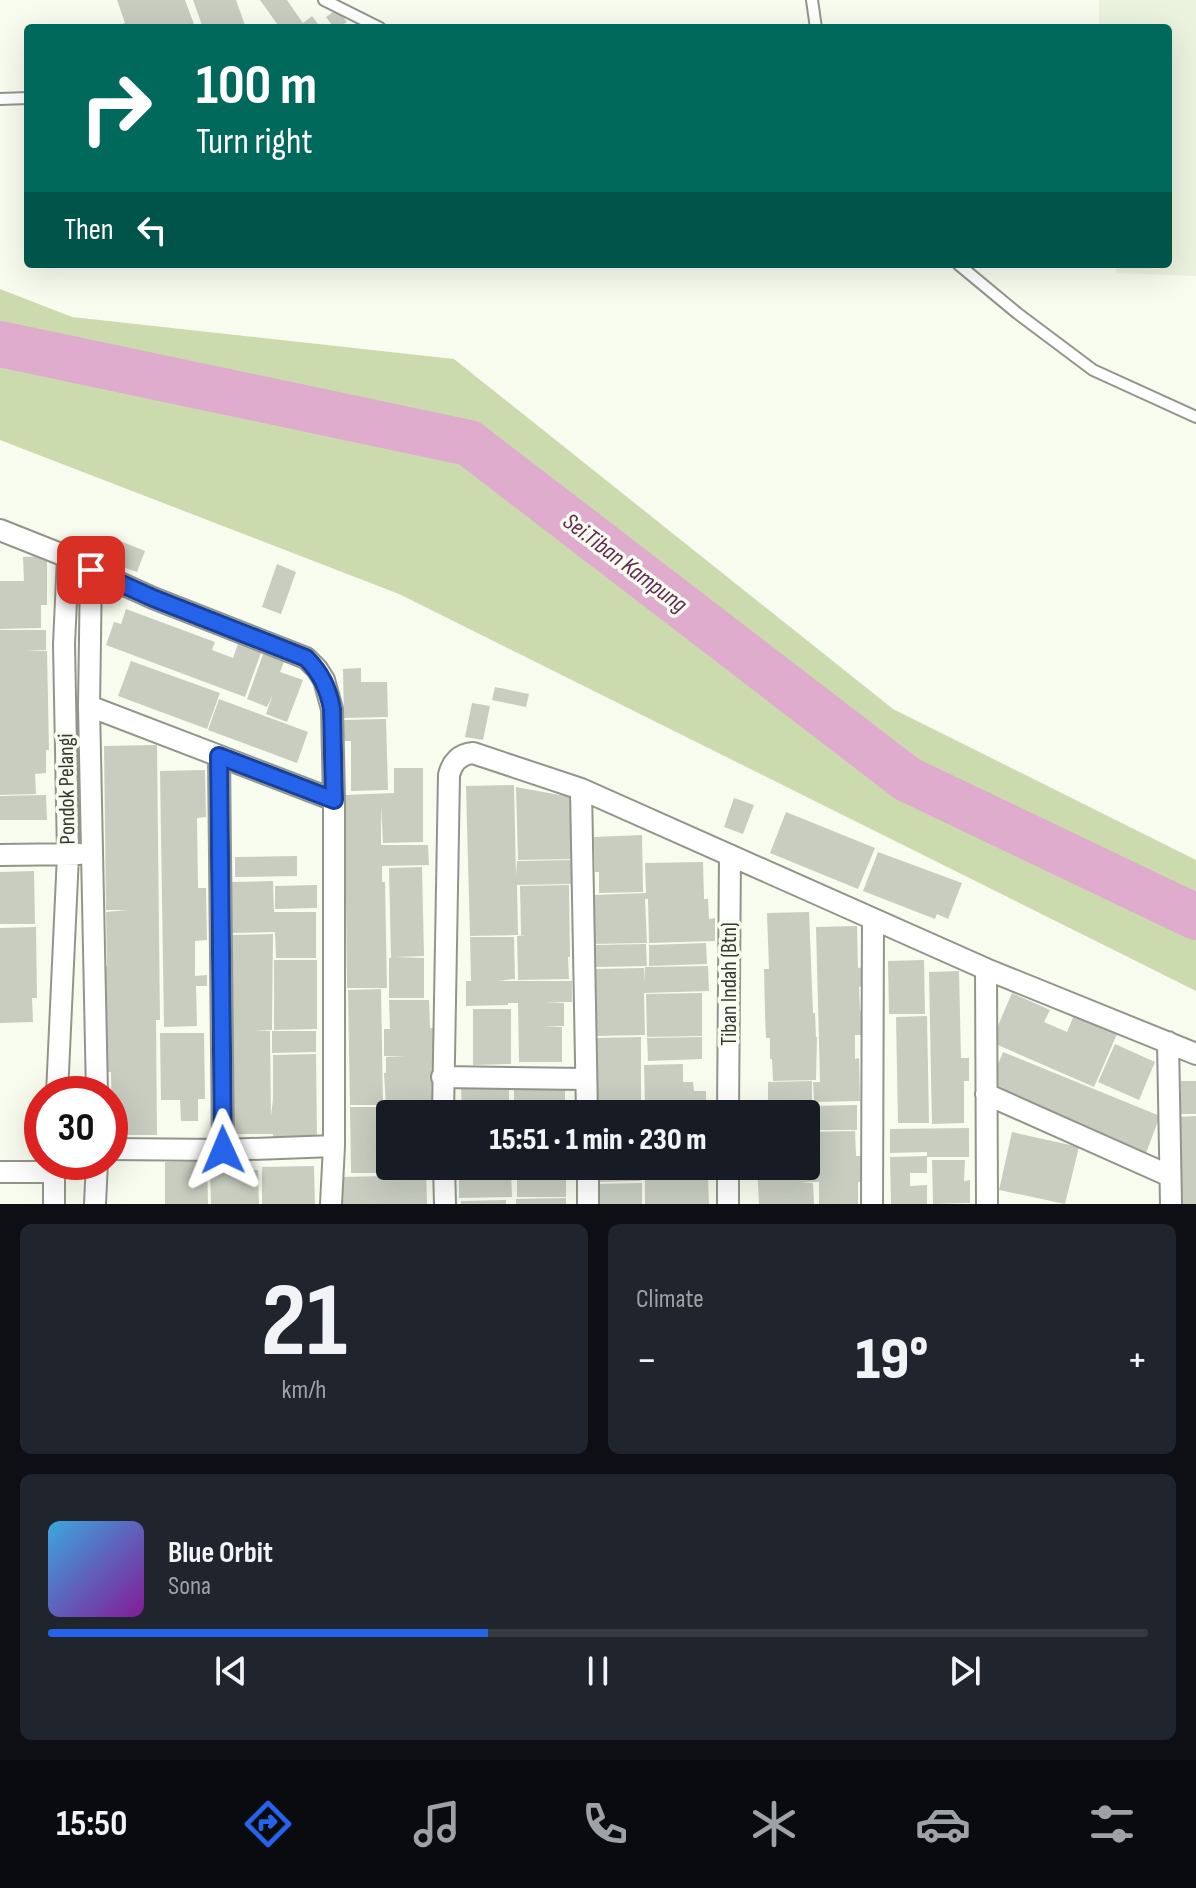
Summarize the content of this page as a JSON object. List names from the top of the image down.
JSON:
{
  "streets": {
    "street": ["Pondok Pelangi", "Tiban Indah (Btn)"]
  },
  "water": ["Sei.Tiban Kampung"],
  "page": {
    "turn": ["100 m", "Turn right"],
    "then": "Then",
    "limit": "30",
    "trip": "15:51 · 1 min · 230 m",
    "tile": [
      ["21", "km/h"],
      "Climate"
    ],
    "heat": ["−", "19°", "+"],
    "song": ["Blue Orbit", "Sona"],
    "tabs": "15:50"
  }
}
